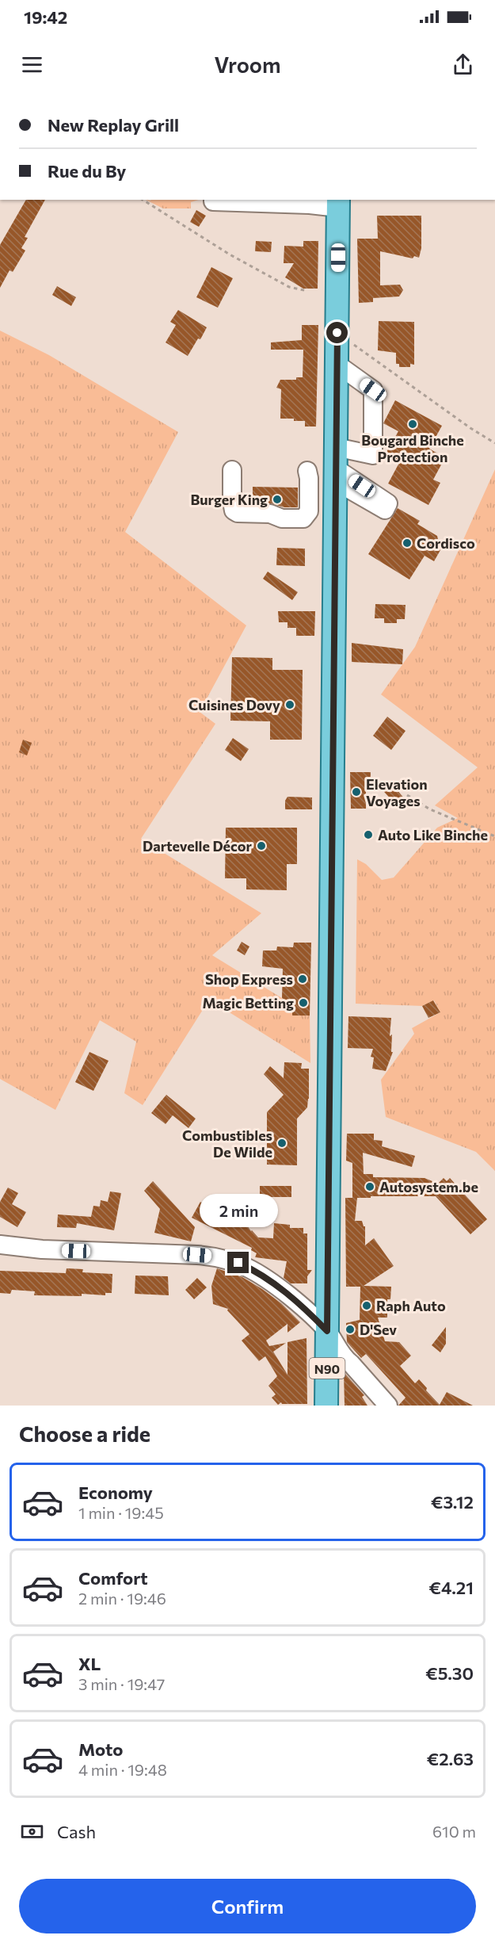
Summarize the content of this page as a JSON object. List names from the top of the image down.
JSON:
{
  "streets": {
    "main road": ["N90"]
  },
  "places": [
    "Bougard Binche Protection",
    "Burger King",
    "Cordisco",
    "Cuisines Dovy",
    "Elevation Voyages",
    "Auto Like Binche",
    "Dartevelle Décor",
    "Shop Express",
    "Magic Betting",
    "Combustibles De Wilde",
    "Autosystem.be",
    "Raph Auto",
    "D'Sev"
  ],
  "page": {
    "status": "19:42",
    "header": "Vroom",
    "banner": ["New Replay Grill", "Rue du By"],
    "bubble": "2 min",
    "heading": "Choose a ride",
    "list": [
      {
        "name": "Economy",
        "note": "1 min · 19:45",
        "value": "€3.12"
      },
      {
        "name": "Comfort",
        "note": "2 min · 19:46",
        "value": "€4.21"
      },
      {
        "name": "XL",
        "note": "3 min · 19:47",
        "value": "€5.30"
      },
      {
        "name": "Moto",
        "note": "4 min · 19:48",
        "value": "€2.63"
      }
    ],
    "pay": ["Cash", "610 m"],
    "buttons": "Confirm"
  }
}
